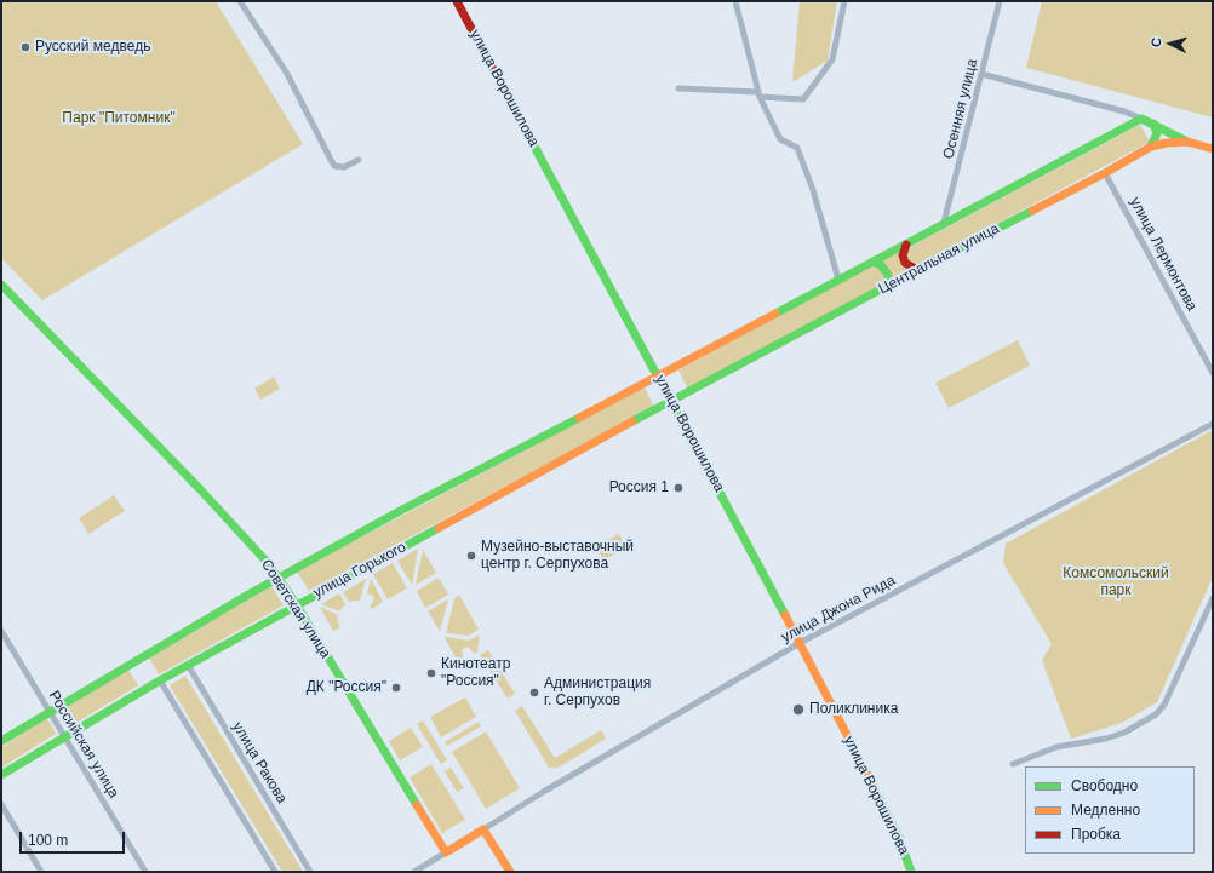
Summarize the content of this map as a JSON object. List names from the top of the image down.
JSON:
{
  "streets": {
    "street": [
      "улица Ворошилова",
      "Осенняя улица",
      "улица Лермонтова",
      "Центральная улица",
      "улица Горького",
      "Советская улица",
      "улица Джона Рида",
      "Российская улица",
      "улица Ракова"
    ]
  },
  "crossings": [
    ["улица Ворошилова", "Центральная улица"],
    ["улица Ворошилова", "улица Горького"],
    ["улица Ворошилова", "улица Джона Рида"],
    ["Осенняя улица", "Центральная улица"],
    ["улица Лермонтова", "Центральная улица"],
    ["Центральная улица", "улица Горького"],
    ["улица Горького", "Советская улица"],
    ["улица Горького", "Российская улица"],
    ["улица Горького", "улица Ракова"]
  ],
  "parks": ["Парк \"Питомник\"", "Комсомольский парк"],
  "places": [
    "Русский медведь",
    "Россия 1",
    "Музейно-выставочный центр г. Серпухова",
    "Кинотеатр \"Россия\"",
    "ДК \"Россия\"",
    "Администрация г. Серпухов",
    "Поликлиника"
  ],
  "legend": ["Свободно", "Медленно", "Пробка"],
  "scale_bar": "100 m",
  "north": "left"
}
